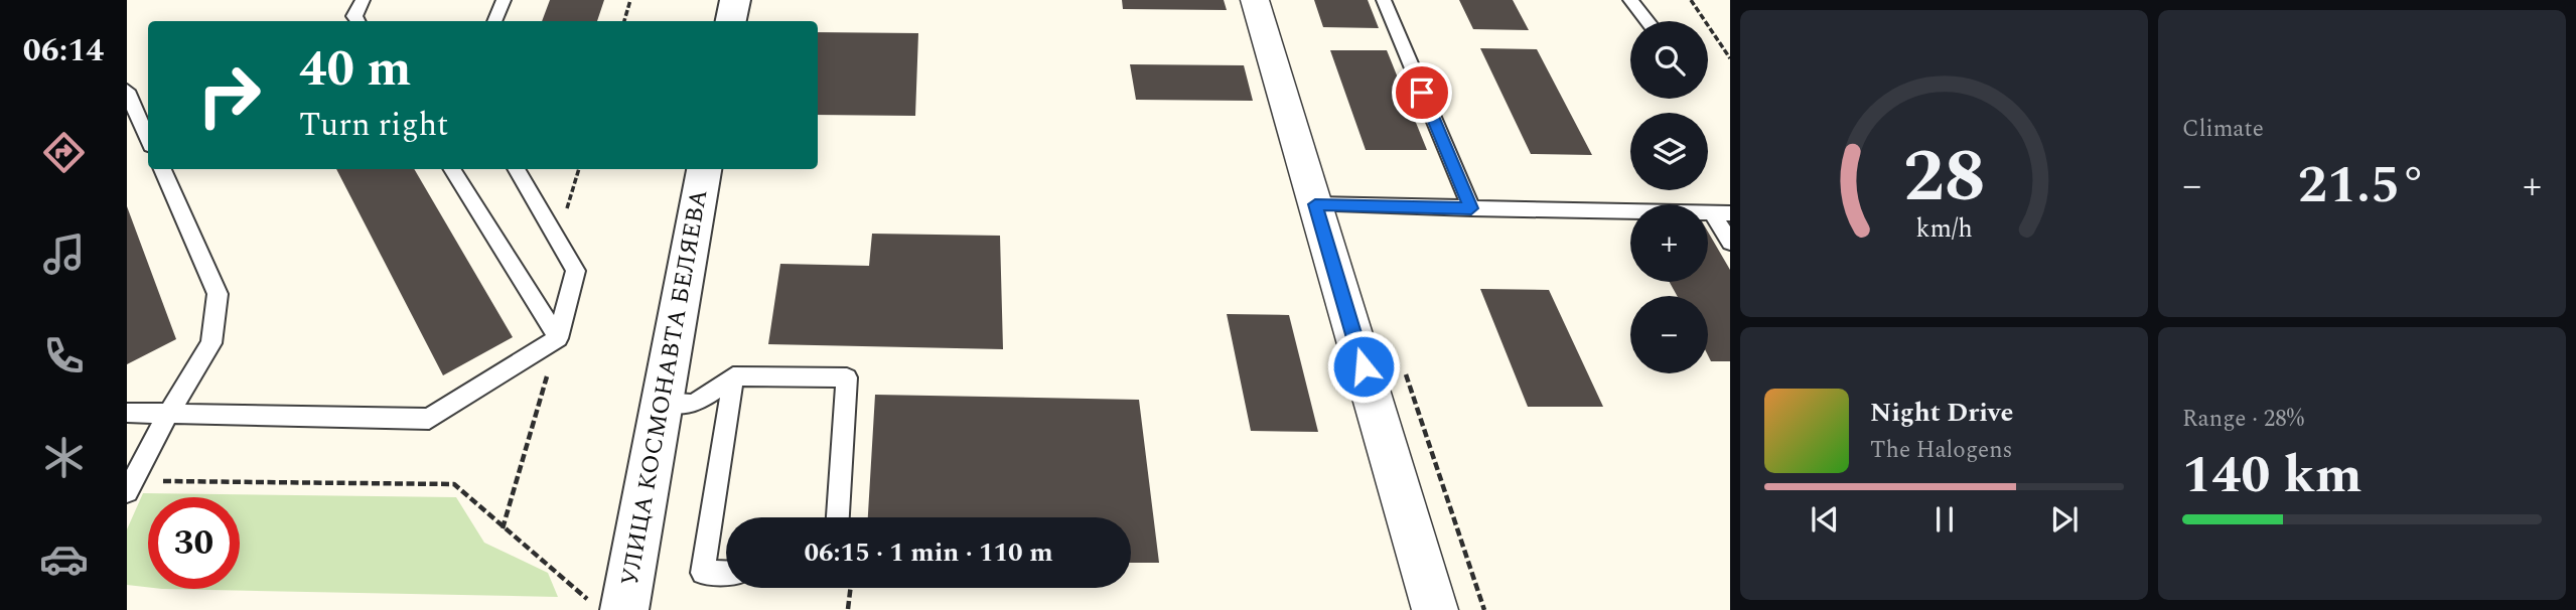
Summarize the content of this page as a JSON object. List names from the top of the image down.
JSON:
{
  "streets": {
    "street": ["УЛИЦА КОСМОНАВТА БЕЛЯЕВА"]
  },
  "page": {
    "tabs": "06:14",
    "tile": [
      "Climate",
      ["Range · 28%", "140 km"]
    ],
    "map_buttons": ["+", "−"],
    "turn": ["40 m", "Turn right"],
    "heat": ["−", "21.5°", "+"],
    "song": ["Night Drive", "The Halogens"],
    "limit": "30",
    "trip": "06:15 · 1 min · 110 m",
    "gauge": ["28", "km/h"]
  }
}
